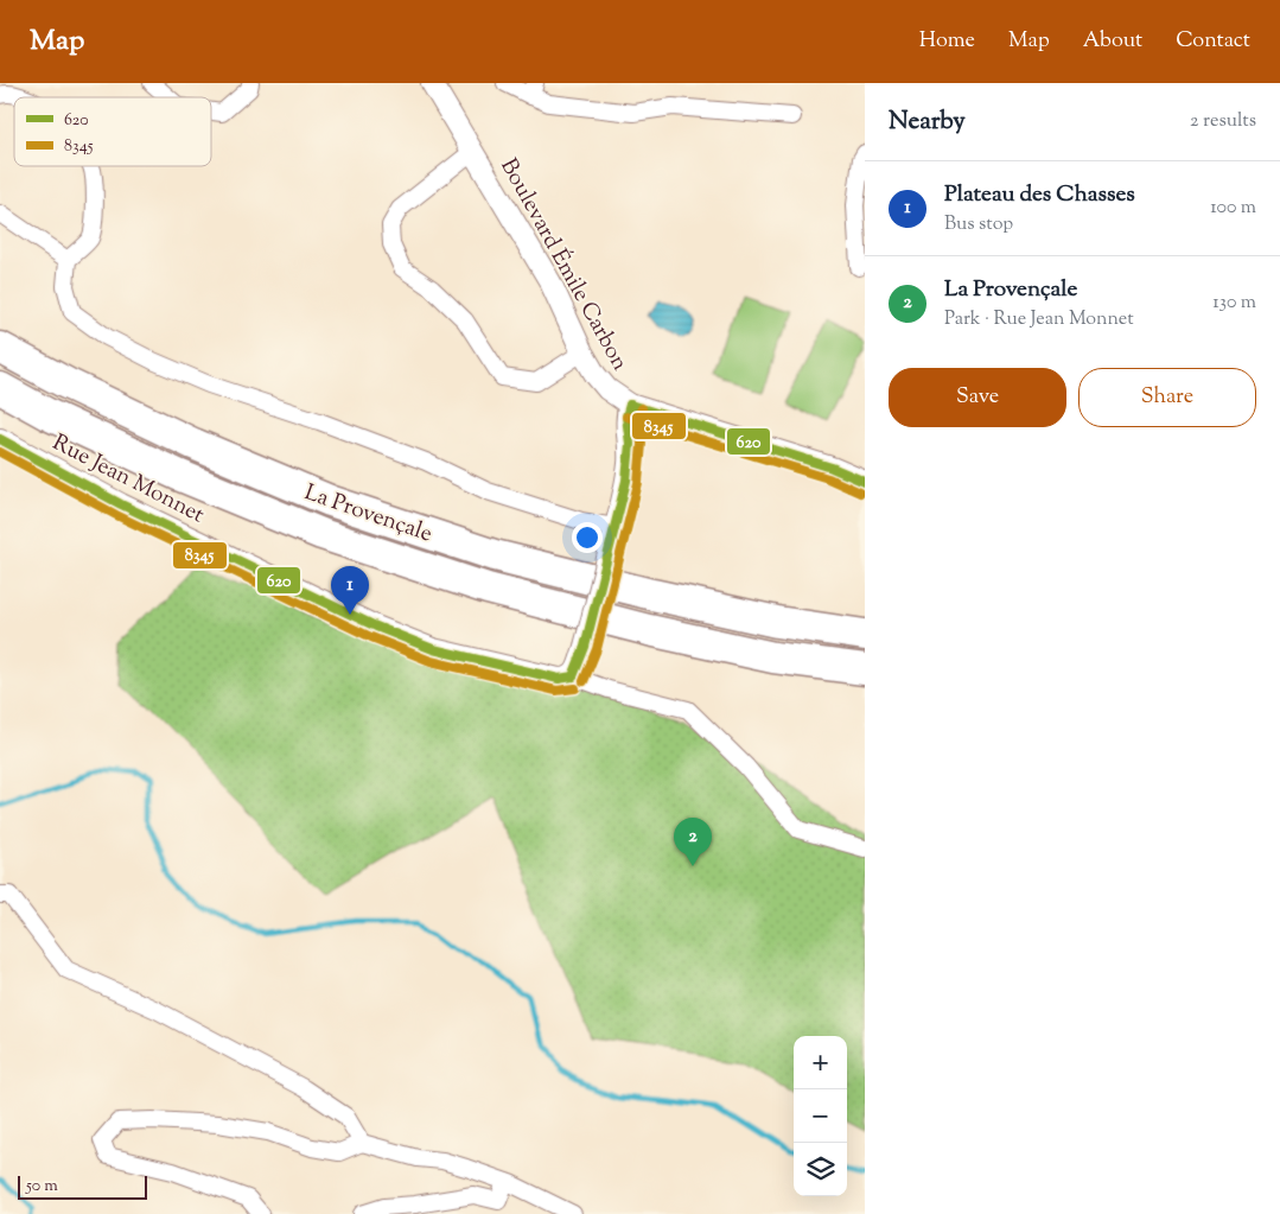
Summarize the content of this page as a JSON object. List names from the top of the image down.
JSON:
{
  "streets": {
    "highway": ["La Provençale"],
    "street": ["Boulevard Émile Carbon", "Rue Jean Monnet"]
  },
  "lines": ["transit line 620", "transit line 8345"],
  "legend": ["620", "8345"],
  "scale_bar": "50 m",
  "page": {
    "header": "Map",
    "nav": [
      "Home",
      "Map",
      "About",
      "Contact"
    ],
    "heading": ["Nearby", "2 results"],
    "list": [
      {
        "mark": "1",
        "name": "Plateau des Chasses",
        "note": "Bus stop",
        "value": "100 m"
      },
      {
        "mark": "2",
        "name": "La Provençale",
        "note": "Park · Rue Jean Monnet",
        "value": "130 m"
      }
    ],
    "buttons": ["Save", "Share"],
    "pins": ["1", "2"],
    "map_buttons": ["+", "−"],
    "scale": "50 m"
  }
}
